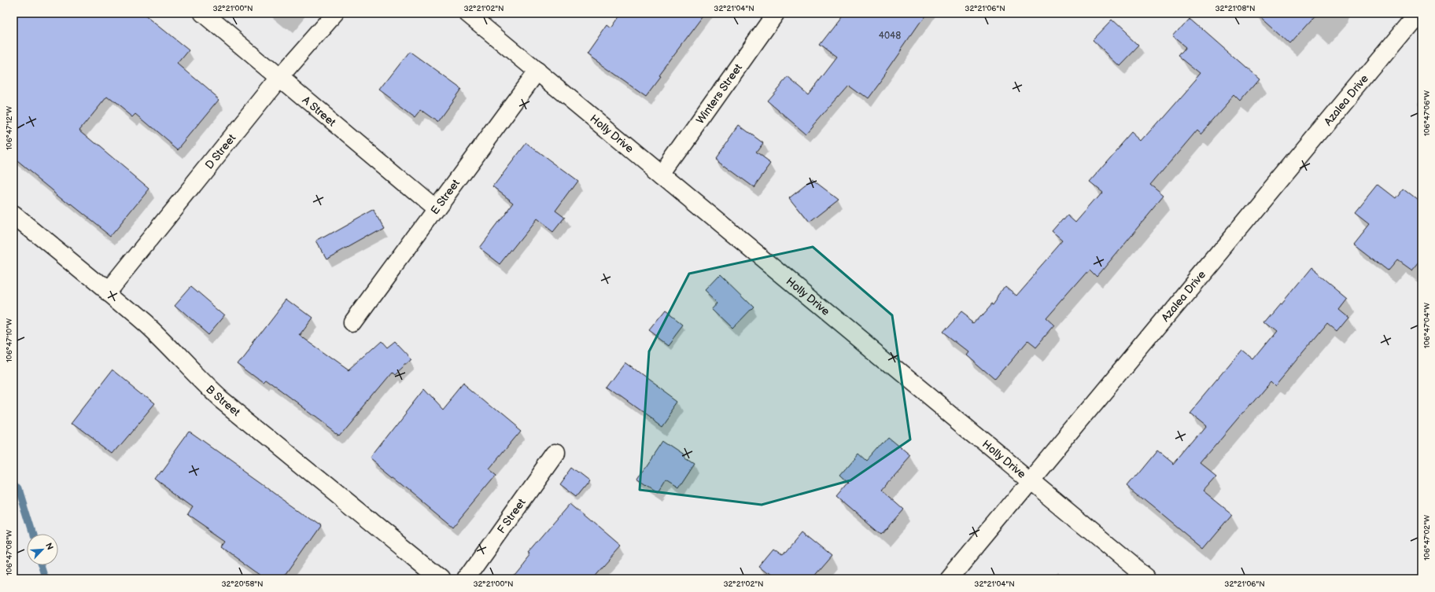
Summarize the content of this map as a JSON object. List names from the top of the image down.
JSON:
{
  "streets": {
    "street": [
      "Winters Street",
      "Azalea Drive",
      "A Street",
      "Holly Drive",
      "D Street",
      "E Street",
      "B Street",
      "F Street"
    ]
  },
  "crossings": [
    ["Winters Street", "Holly Drive"],
    ["Azalea Drive", "Holly Drive"],
    ["A Street", "D Street"],
    ["A Street", "E Street"],
    ["Holly Drive", "E Street"],
    ["D Street", "B Street"]
  ],
  "house_numbers": ["4048"],
  "north": "top right",
  "coordinates": [
    "32°21'00\"N",
    "32°21'02\"N",
    "32°21'04\"N",
    "32°21'06\"N",
    "32°21'08\"N",
    "106°47'06\"W",
    "106°47'12\"W",
    "106°47'04\"W",
    "106°47'10\"W",
    "106°47'02\"W",
    "106°47'08\"W",
    "32°20'58\"N"
  ]
}
